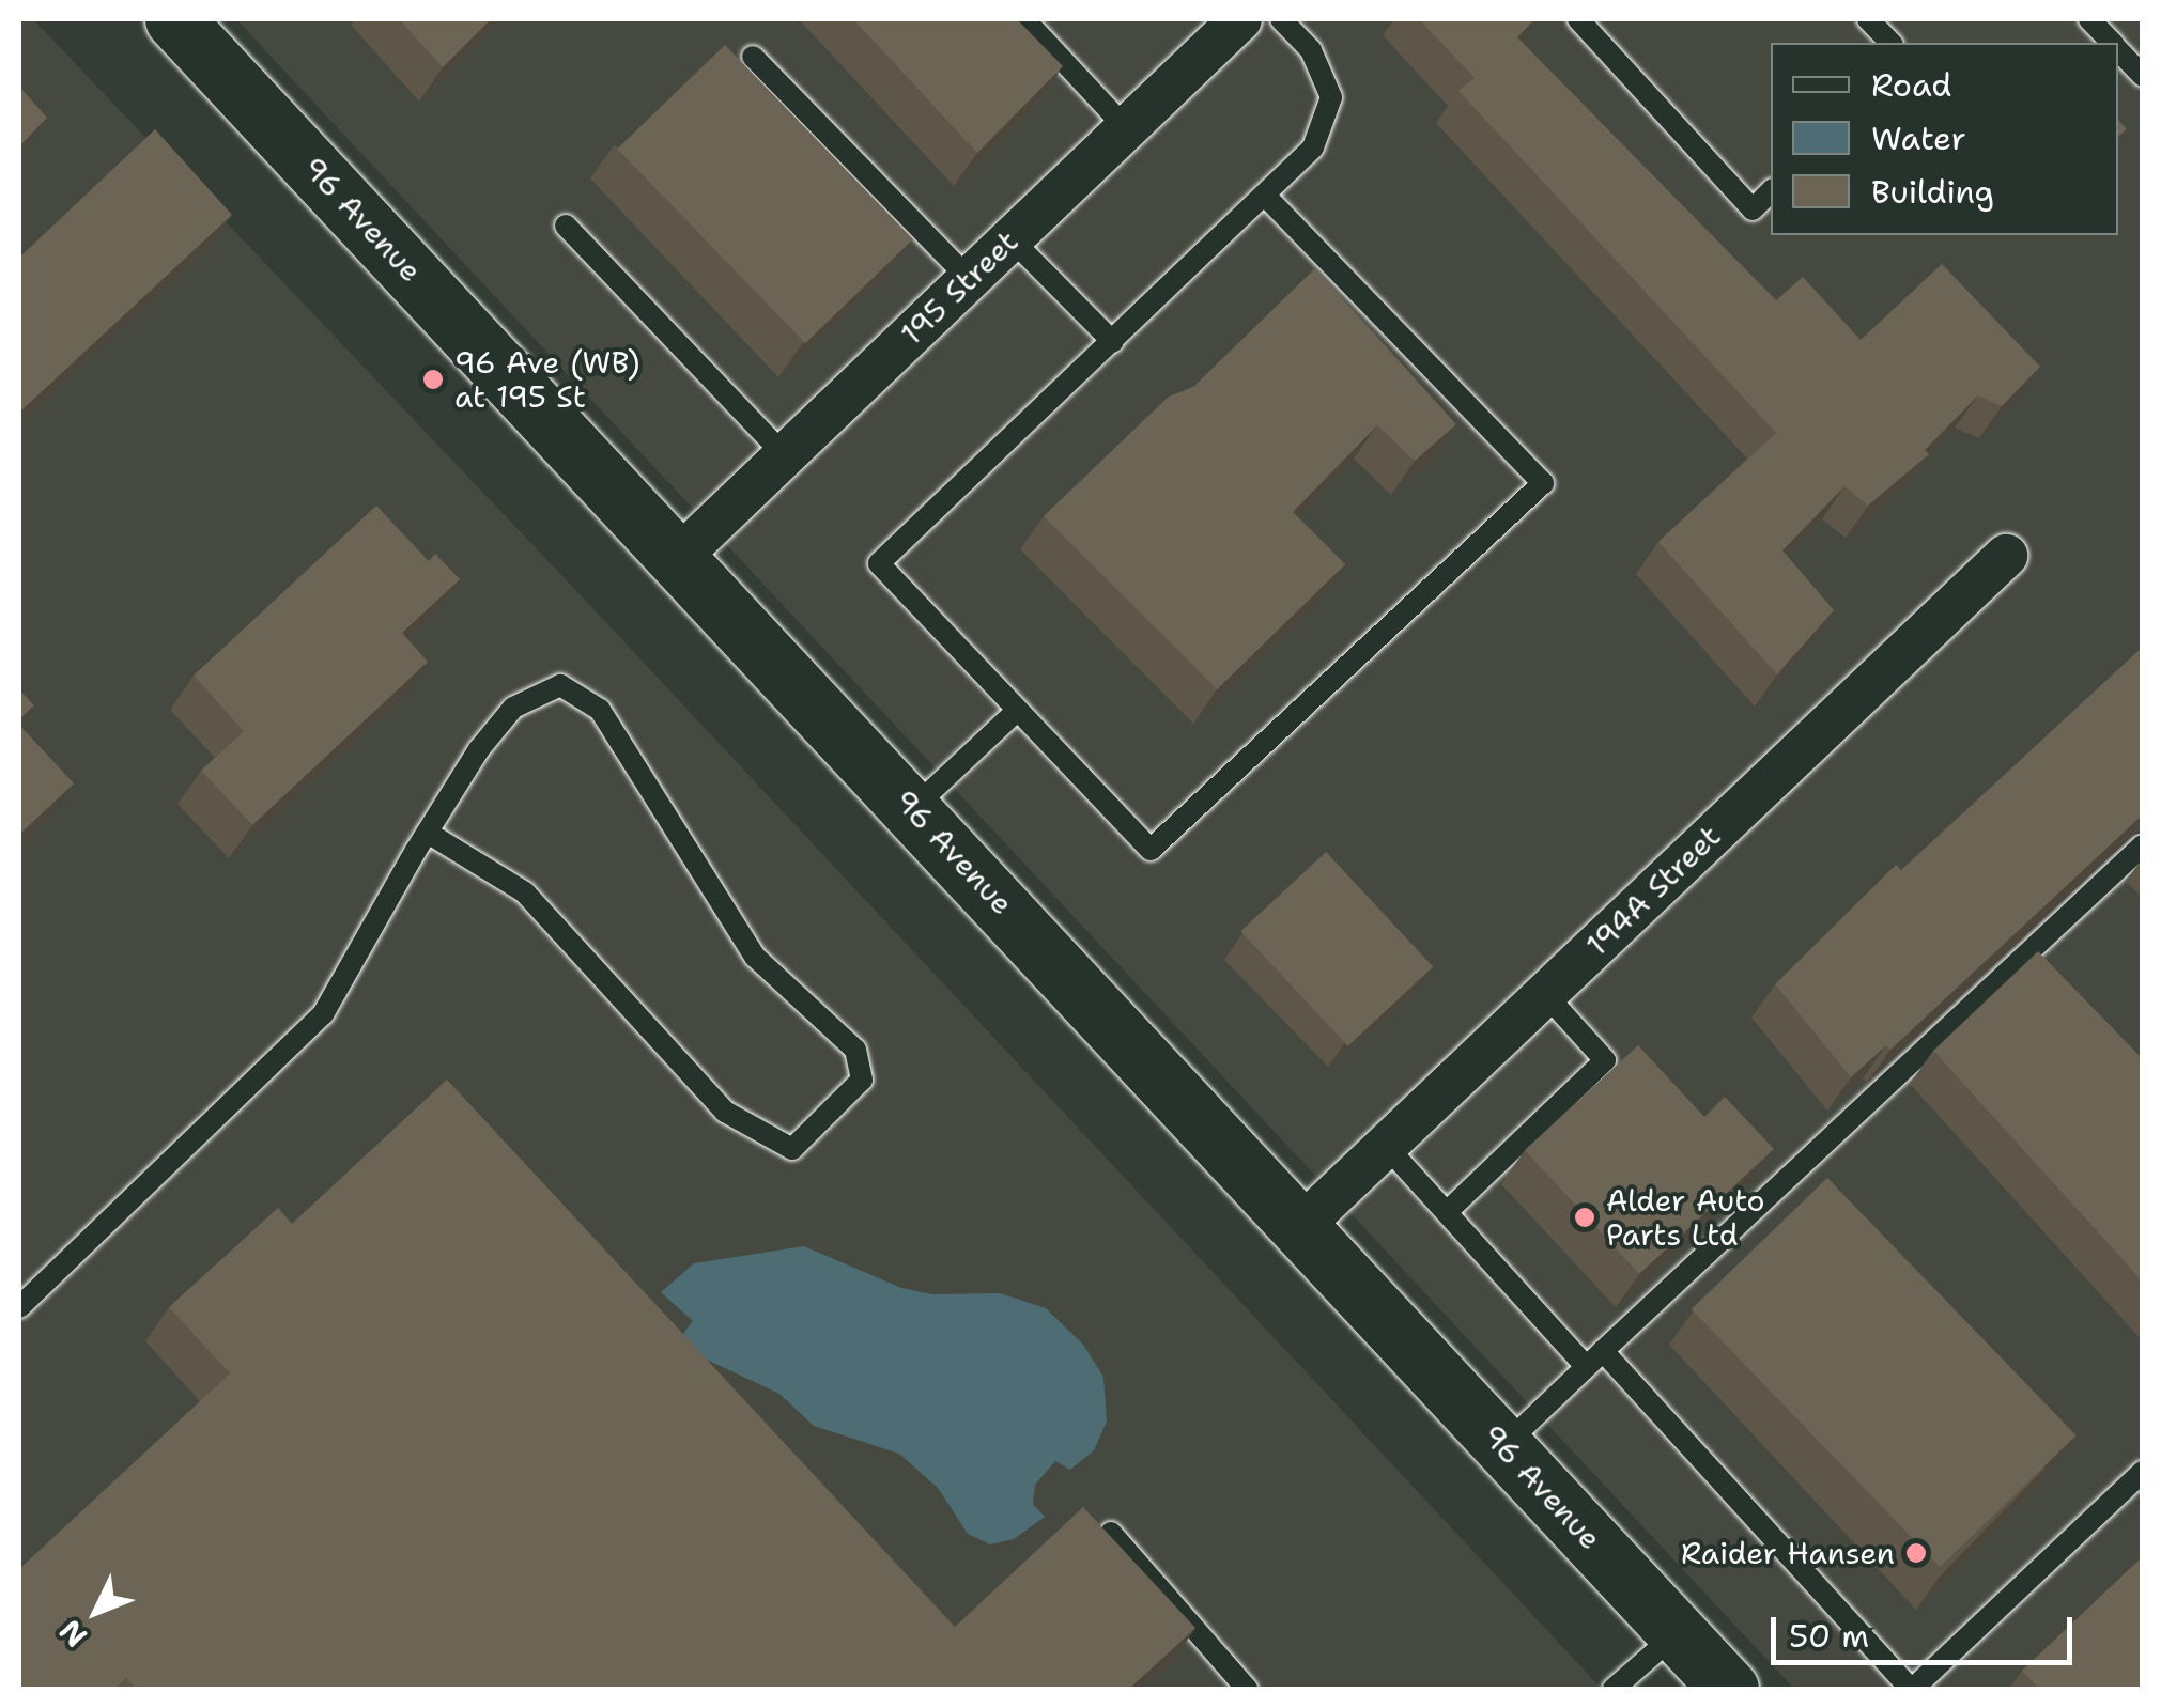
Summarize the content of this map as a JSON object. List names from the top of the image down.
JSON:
{
  "streets": {
    "main road": ["96 Avenue"],
    "street": ["195 Street", "194A Street"]
  },
  "crossings": [
    ["96 Avenue", "195 Street"],
    ["96 Avenue", "194A Street"]
  ],
  "places": ["96 Ave (WB) at 195 St", "Alder Auto Parts Ltd", "Raider Hansen"],
  "legend": ["Road", "Water", "Building"],
  "scale_bar": "50 m",
  "north": "bottom left"
}
